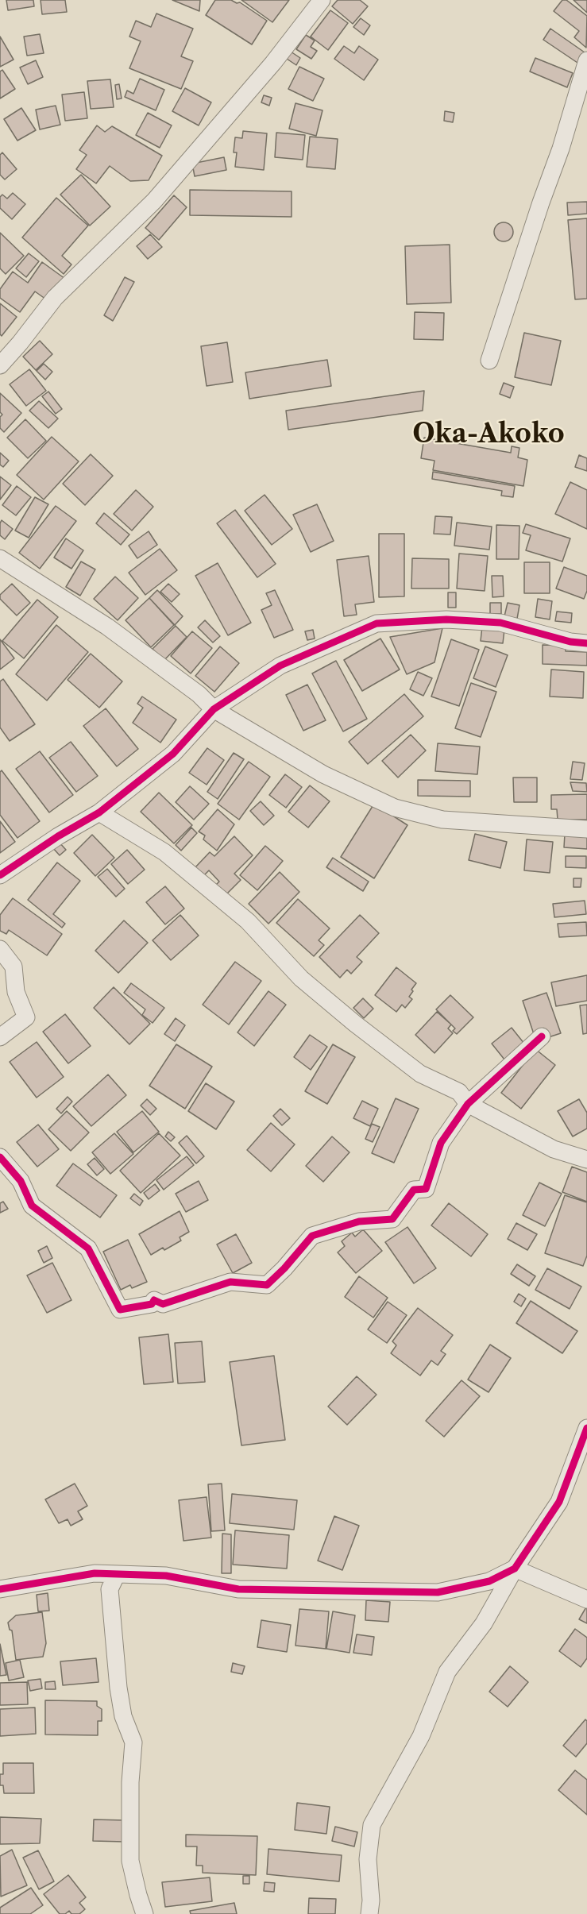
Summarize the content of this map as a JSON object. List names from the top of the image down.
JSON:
{
  "districts": ["Oka-Akoko"]
}
